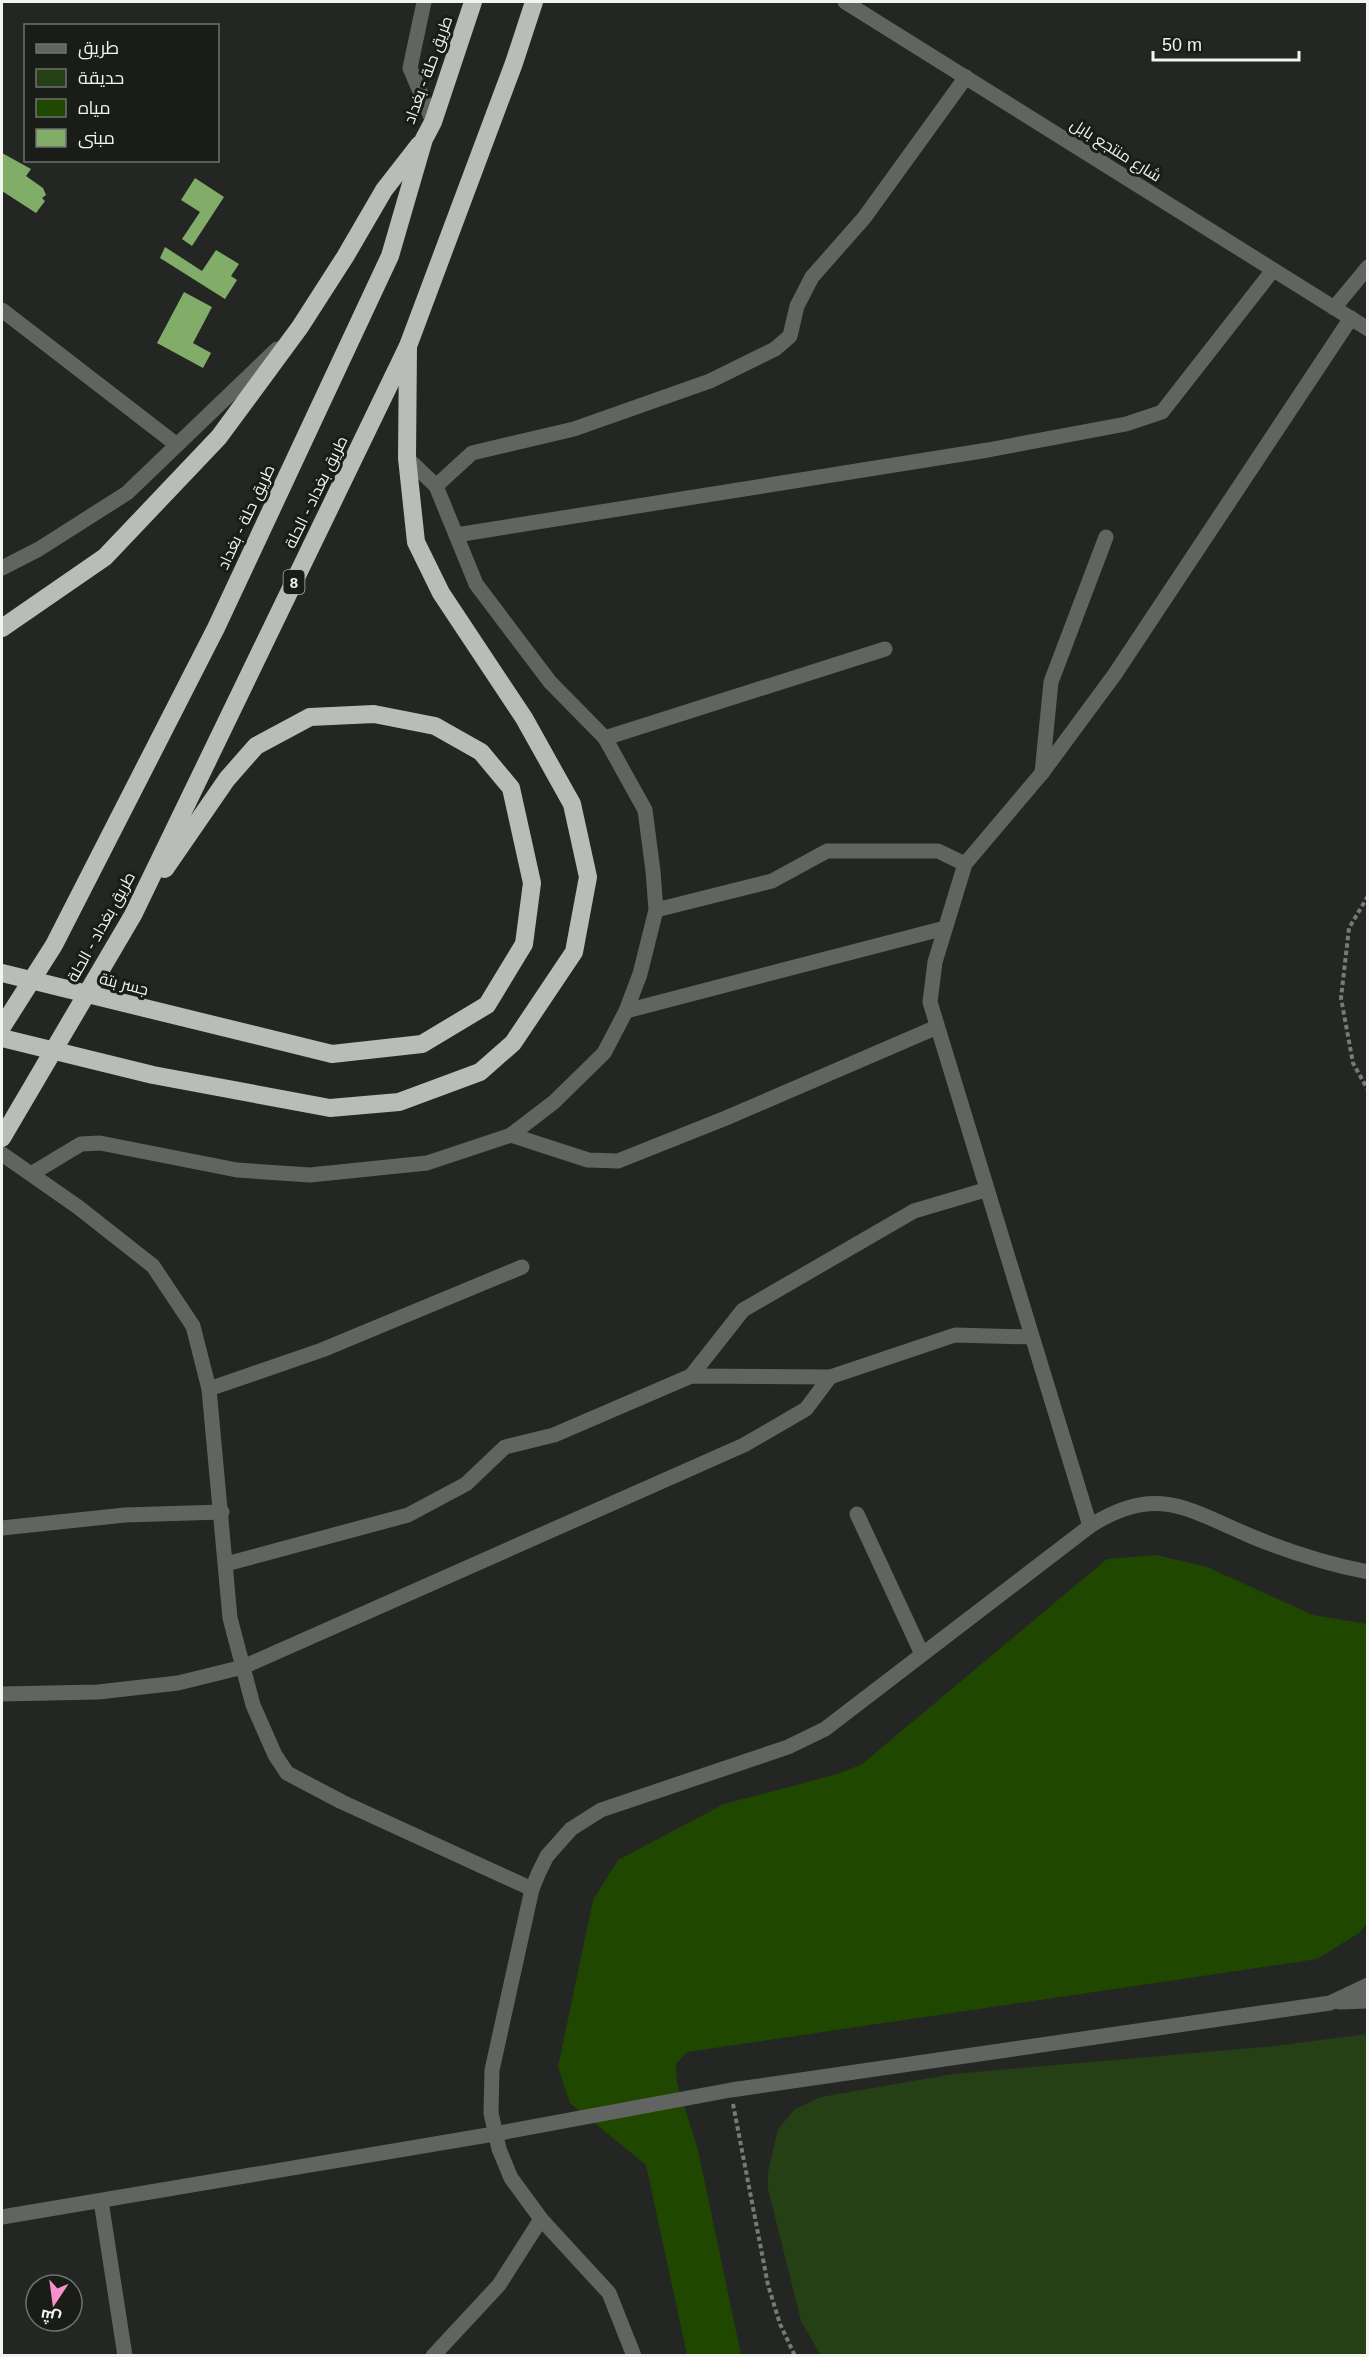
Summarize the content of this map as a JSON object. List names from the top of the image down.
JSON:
{
  "streets": {
    "highway": [
      "طريق حلة - بغداد",
      "طريق بغداد - الحلة",
      "8",
      "جسر بتة"
    ],
    "street": ["شارع منتجع بابل"]
  },
  "crossings": [
    ["طريق بغداد - الحلة", "جسر بتة"]
  ],
  "legend": [
    "طريق",
    "حديقة",
    "مياه",
    "مبنى"
  ],
  "scale_bar": "50 m",
  "north": "bottom"
}
